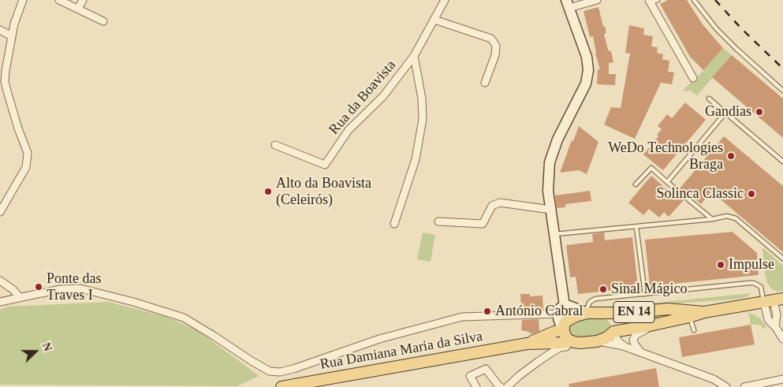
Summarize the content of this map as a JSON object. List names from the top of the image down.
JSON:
{
  "streets": {
    "main road": ["EN 14", "Rua Damiana Maria da Silva"],
    "street": ["Rua da Boavista"]
  },
  "crossings": [
    ["EN 14", "Rua Damiana Maria da Silva"]
  ],
  "places": [
    "Gandias",
    "WeDo Technologies Braga",
    "Alto da Boavista (Celeirós)",
    "Solinca Classic",
    "Impulse",
    "Ponte das Traves I",
    "Sinal Mágico",
    "António Cabral"
  ],
  "north": "right"
}
